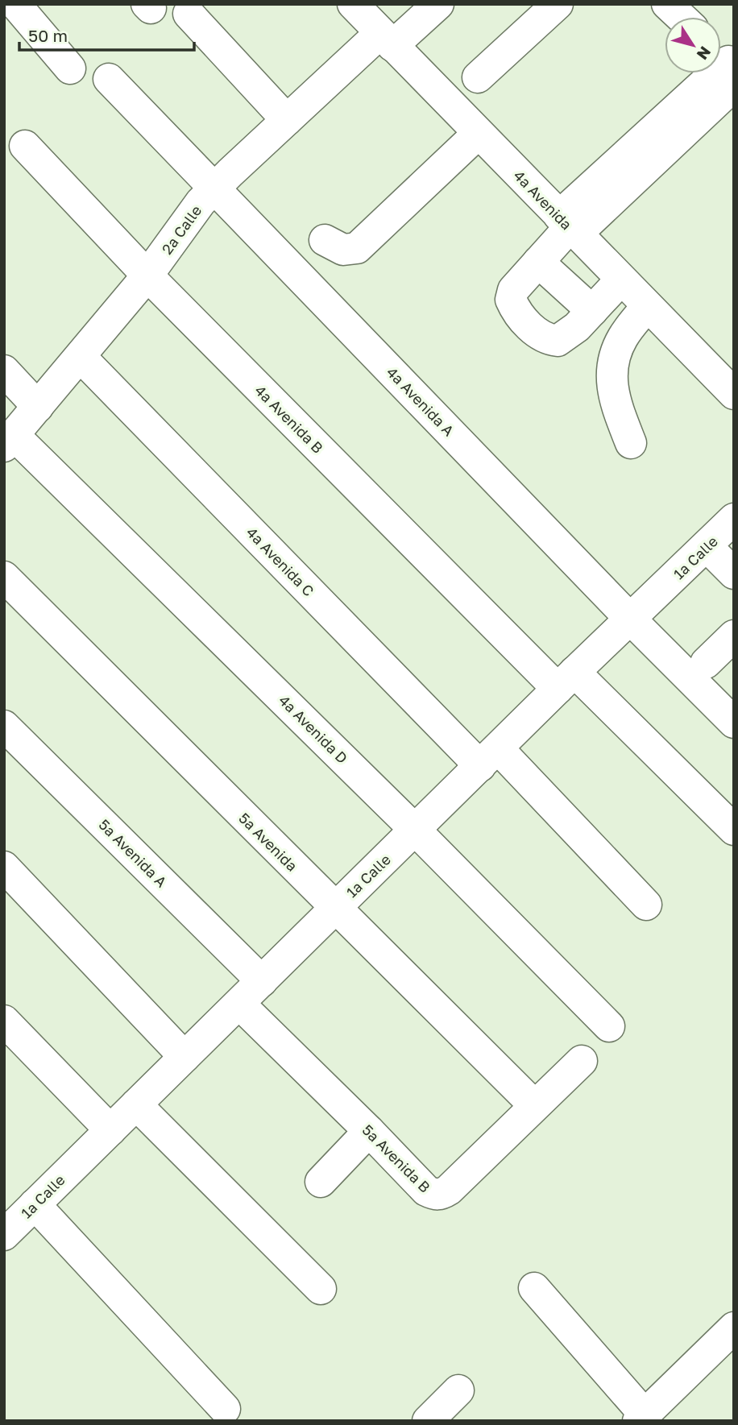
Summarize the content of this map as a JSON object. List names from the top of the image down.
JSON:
{
  "streets": {
    "street": [
      "4a Avenida",
      "2a Calle",
      "4a Avenida A",
      "4a Avenida B",
      "1a Calle",
      "4a Avenida C",
      "4a Avenida D",
      "5a Avenida",
      "5a Avenida A",
      "5a Avenida B"
    ]
  },
  "crossings": [
    ["4a Avenida", "2a Calle"],
    ["2a Calle", "4a Avenida A"],
    ["2a Calle", "4a Avenida B"],
    ["2a Calle", "4a Avenida C"],
    ["2a Calle", "4a Avenida D"],
    ["4a Avenida A", "1a Calle"],
    ["4a Avenida B", "1a Calle"],
    ["1a Calle", "4a Avenida C"],
    ["1a Calle", "4a Avenida D"],
    ["1a Calle", "5a Avenida"],
    ["1a Calle", "5a Avenida A"],
    ["1a Calle", "5a Avenida B"],
    ["5a Avenida", "5a Avenida B"]
  ],
  "scale_bar": "50 m",
  "north": "bottom right"
}
